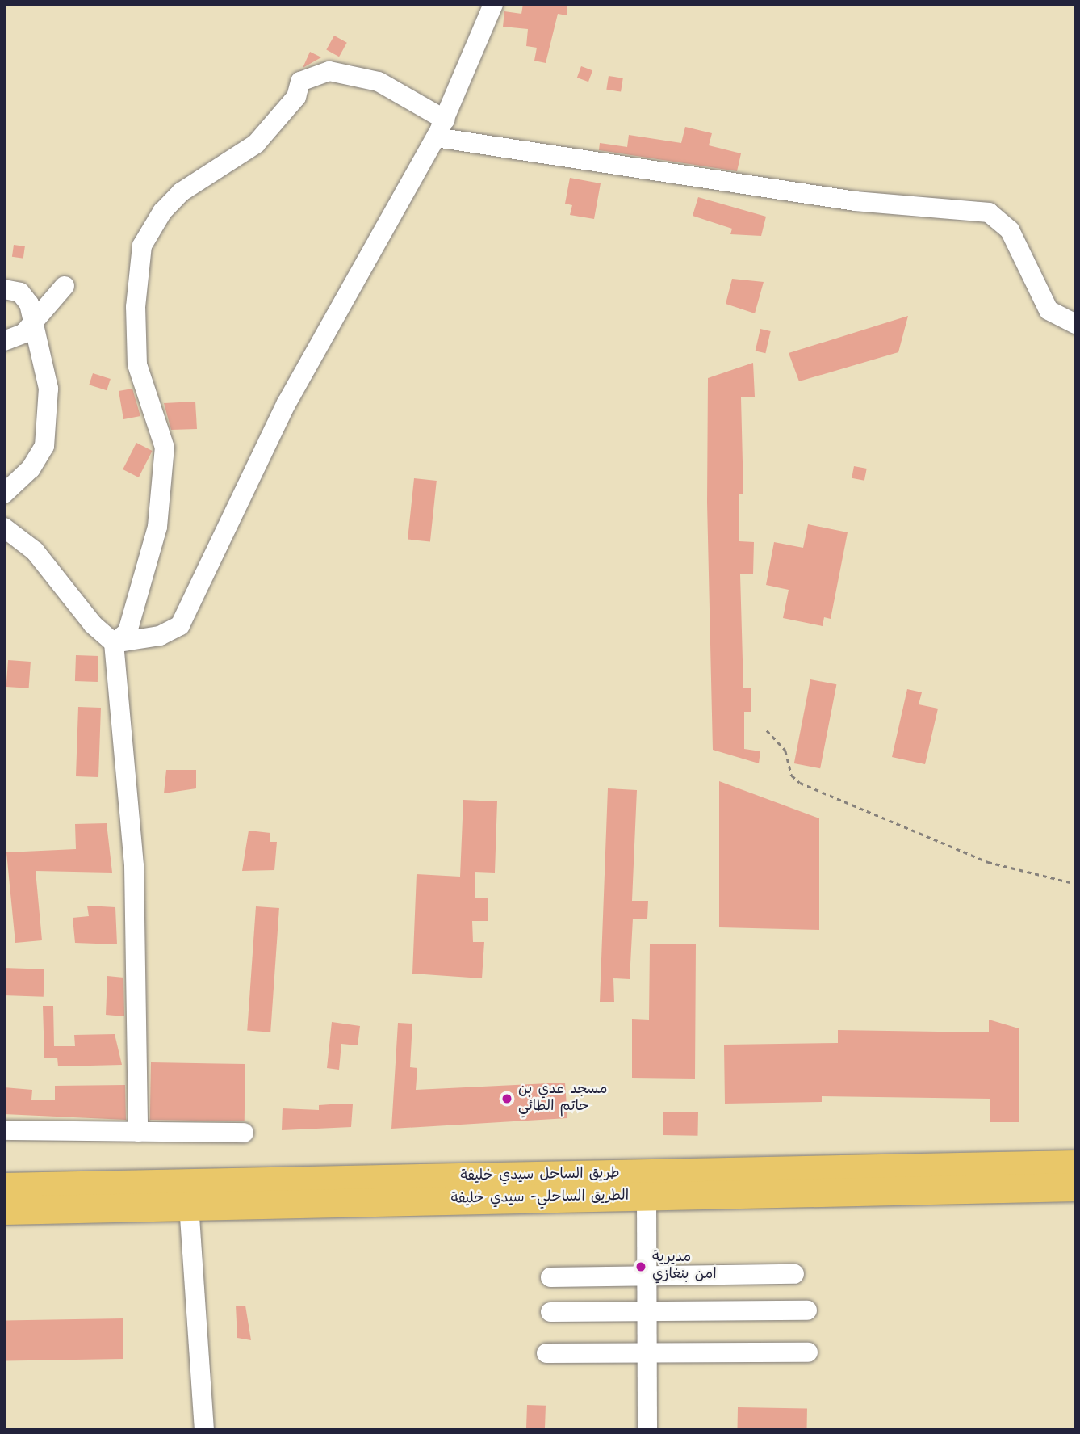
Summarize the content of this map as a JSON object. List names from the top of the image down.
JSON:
{
  "streets": {
    "highway": ["طريق الساحل سيدي خليفة", "الطريق الساحلي- سيدي خليفة"]
  },
  "crossings": [
    ["طريق الساحل سيدي خليفة", "الطريق الساحلي- سيدي خليفة"]
  ],
  "places": ["مسجد عدي بن حاتم الطائي", "مديرية امن بنغازي"]
}
